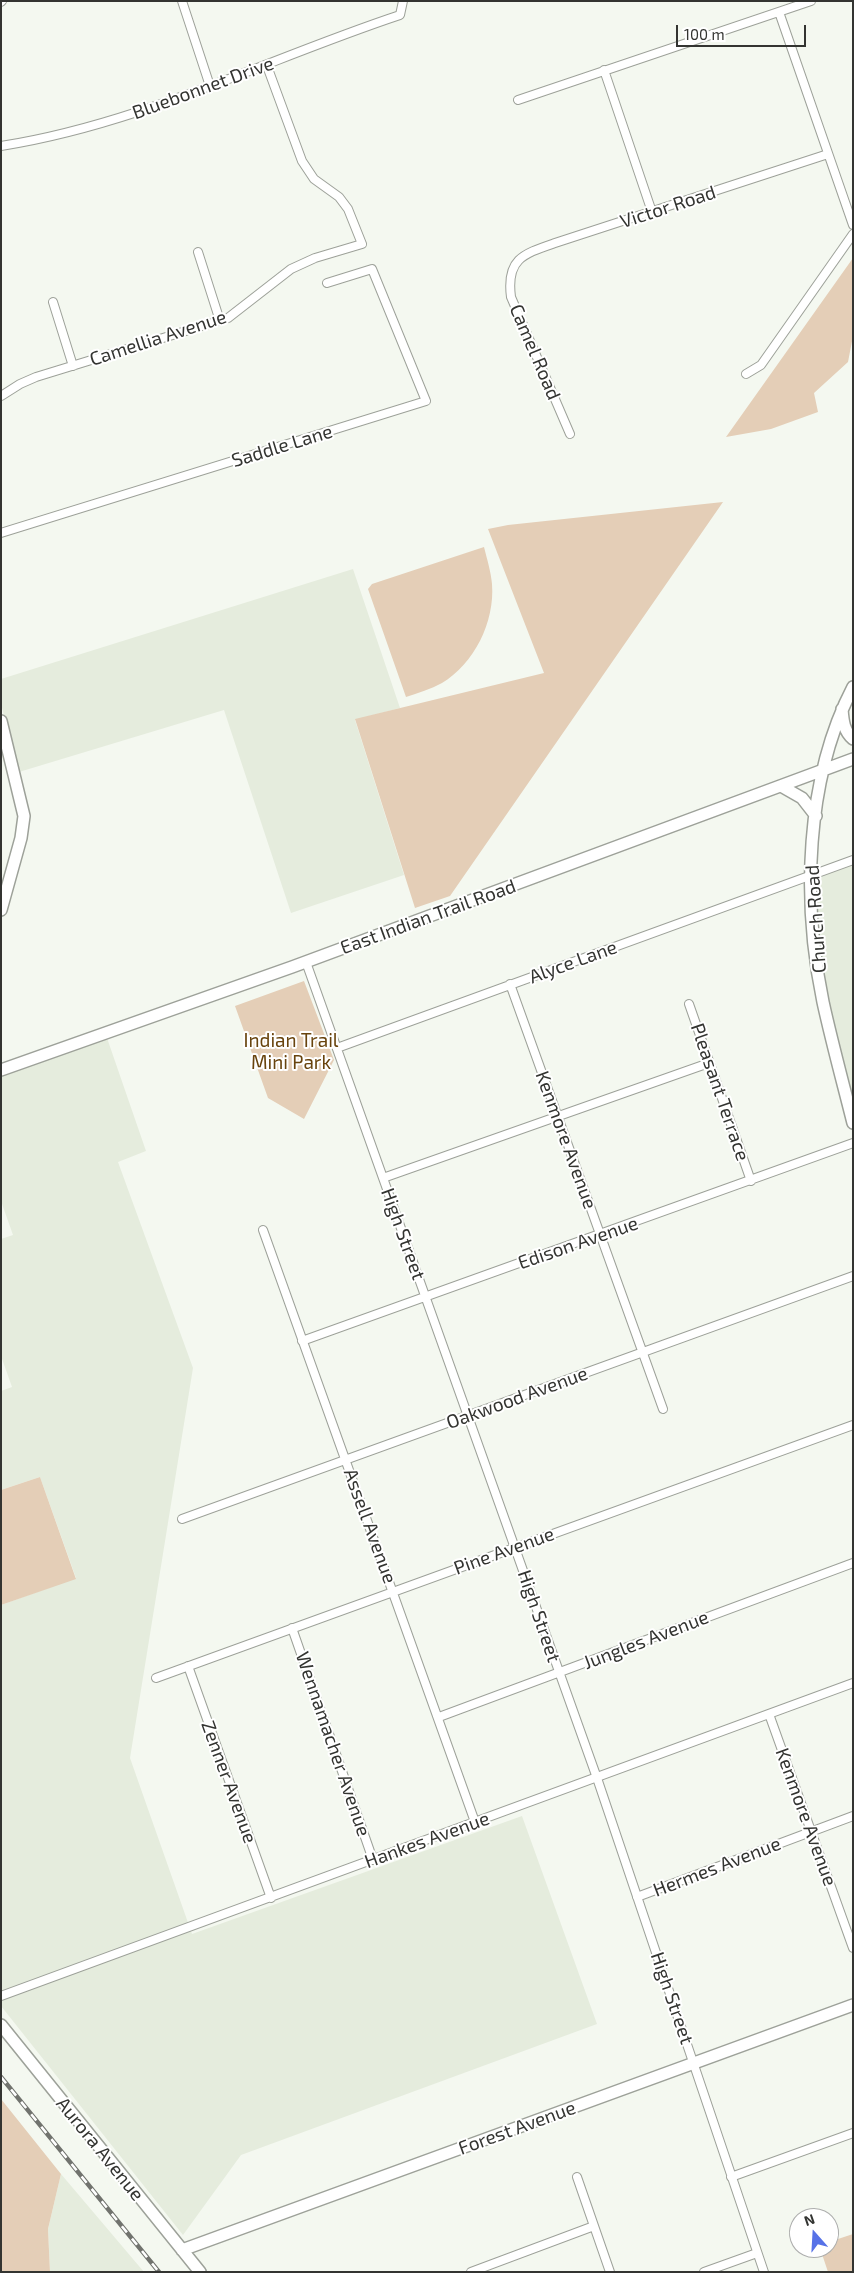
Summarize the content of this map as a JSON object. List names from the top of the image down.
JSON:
{
  "streets": {
    "street": [
      "Bluebonnet Drive",
      "Victor Road",
      "Camellia Avenue",
      "Camel Road",
      "Saddle Lane",
      "East Indian Trail Road",
      "Church Road",
      "Alyce Lane",
      "Pleasant Terrace",
      "Kenmore Avenue",
      "High Street",
      "Edison Avenue",
      "Oakwood Avenue",
      "Assell Avenue",
      "Pine Avenue",
      "Jungles Avenue",
      "Wennamacher Avenue",
      "Zenner Avenue",
      "Hankes Avenue",
      "Hermes Avenue",
      "Forest Avenue",
      "Aurora Avenue"
    ]
  },
  "crossings": [
    ["Bluebonnet Drive", "Camellia Avenue"],
    ["Victor Road", "Camel Road"],
    ["East Indian Trail Road", "Church Road"],
    ["East Indian Trail Road", "High Street"],
    ["Church Road", "Alyce Lane"],
    ["Alyce Lane", "Kenmore Avenue"],
    ["Alyce Lane", "High Street"],
    ["Pleasant Terrace", "Edison Avenue"],
    ["Kenmore Avenue", "Edison Avenue"],
    ["Kenmore Avenue", "Oakwood Avenue"],
    ["Kenmore Avenue", "Hankes Avenue"],
    ["Kenmore Avenue", "Hermes Avenue"],
    ["High Street", "Edison Avenue"],
    ["High Street", "Oakwood Avenue"],
    ["High Street", "Pine Avenue"],
    ["High Street", "Jungles Avenue"],
    ["High Street", "Hankes Avenue"],
    ["High Street", "Hermes Avenue"],
    ["High Street", "Forest Avenue"],
    ["Edison Avenue", "Assell Avenue"],
    ["Oakwood Avenue", "Assell Avenue"],
    ["Assell Avenue", "Pine Avenue"],
    ["Assell Avenue", "Jungles Avenue"],
    ["Assell Avenue", "Hankes Avenue"],
    ["Pine Avenue", "Wennamacher Avenue"],
    ["Pine Avenue", "Zenner Avenue"],
    ["Wennamacher Avenue", "Hankes Avenue"],
    ["Zenner Avenue", "Hankes Avenue"],
    ["Forest Avenue", "Aurora Avenue"]
  ],
  "parks": ["Indian Trail Mini Park"],
  "scale_bar": "100 m",
  "north": "top"
}
